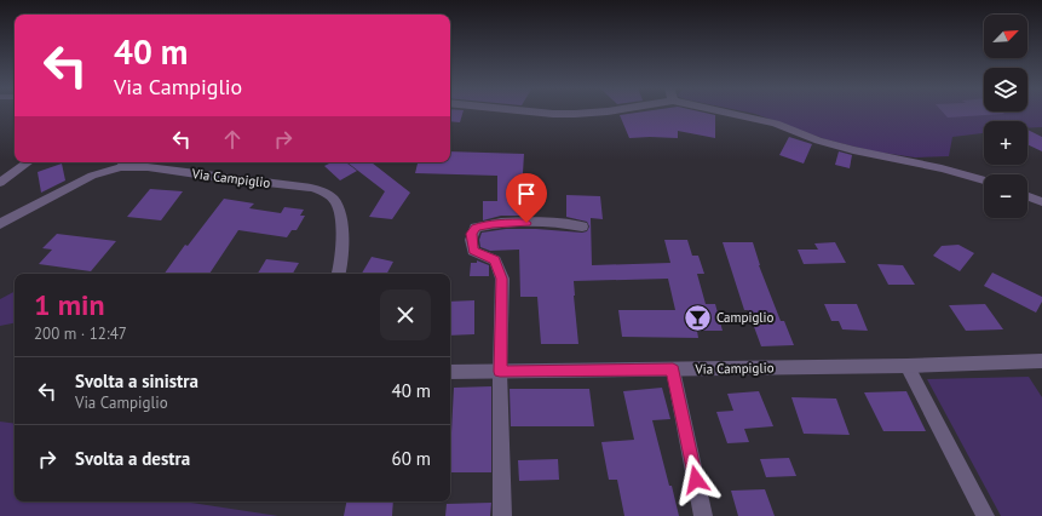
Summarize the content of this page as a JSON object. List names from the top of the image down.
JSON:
{
  "streets": {
    "street": ["Via Campiglio"]
  },
  "places": {
    "bar": ["Campiglio"]
  },
  "north": "top right",
  "page": {
    "map_buttons": ["+", "−"],
    "turn": ["40 m", "Via Campiglio"],
    "heading": ["1 min", "200 m · 12:47"],
    "list": [
      {
        "name": "Svolta a sinistra",
        "note": "Via Campiglio",
        "value": "40 m"
      },
      {
        "name": "Svolta a destra",
        "value": "60 m"
      }
    ]
  }
}
